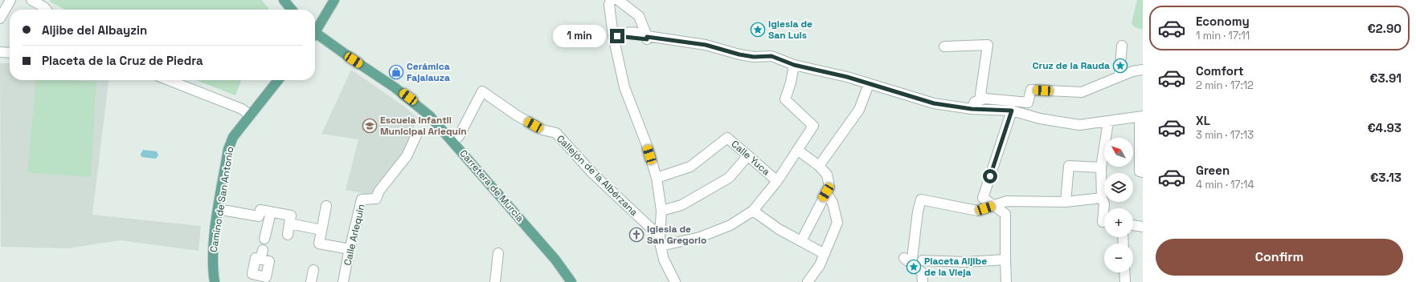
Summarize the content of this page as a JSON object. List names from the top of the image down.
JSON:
{
  "streets": {
    "main road": ["Carretera de Murcia", "Camino de San Antonio"],
    "street": ["Calle Yuca", "Callejón de la Albérzana", "Calle Arlequín"]
  },
  "crossings": [
    ["Callejón de la Albérzana", "Carretera de Murcia"]
  ],
  "places": {
    "place": ["Iglesia de San Luis", "Cruz de la Rauda", "Placeta Aljibe de la Vieja"],
    "shop": ["Cerámica Fajalauza"],
    "school or university": ["Escuela Infantil Municipal Arlequín"],
    "church": ["Iglesia de San Gregorio"]
  },
  "north": "top left",
  "page": {
    "list": [
      {
        "name": "Economy",
        "note": "1 min · 17:11",
        "value": "€2.90"
      },
      {
        "name": "Comfort",
        "note": "2 min · 17:12",
        "value": "€3.91"
      },
      {
        "name": "XL",
        "note": "3 min · 17:13",
        "value": "€4.93"
      },
      {
        "name": "Green",
        "note": "4 min · 17:14",
        "value": "€3.13"
      }
    ],
    "banner": ["Aljibe del Albayzin", "Placeta de la Cruz de Piedra"],
    "bubble": "1 min",
    "map_buttons": ["+", "−"],
    "buttons": "Confirm"
  }
}
